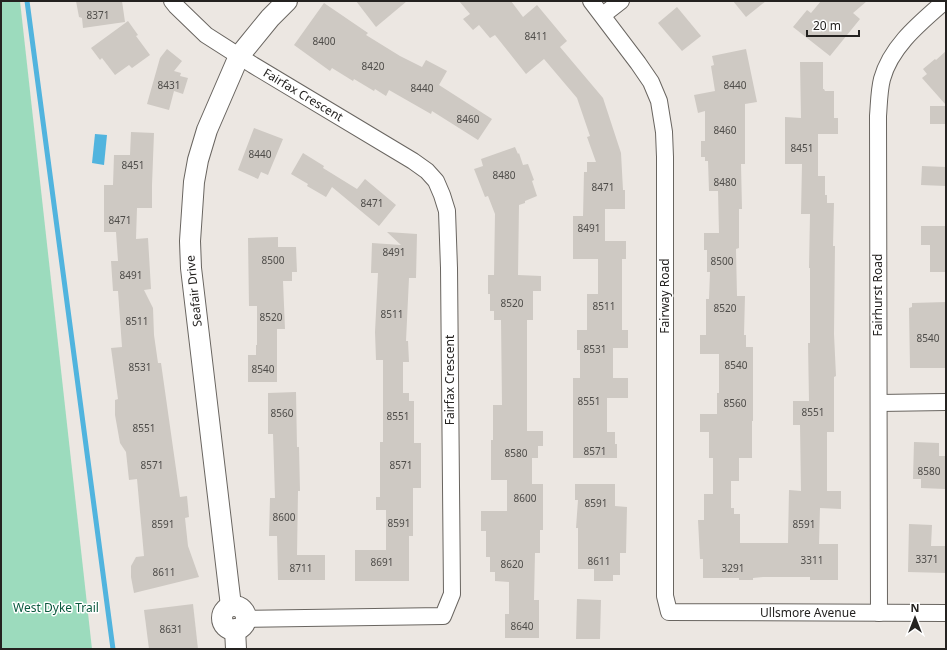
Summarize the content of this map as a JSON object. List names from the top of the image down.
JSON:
{
  "streets": {
    "street": [
      "Fairfax Crescent",
      "Seafair Drive",
      "Fairhurst Road",
      "Fairway Road",
      "Ullsmore Avenue"
    ]
  },
  "crossings": [
    ["Fairfax Crescent", "Seafair Drive"],
    ["Fairhurst Road", "Ullsmore Avenue"],
    ["Fairway Road", "Ullsmore Avenue"]
  ],
  "parks": ["West Dyke Trail"],
  "house_numbers": [
    "8371",
    "8411",
    "8400",
    "8420",
    "8431",
    "8440",
    "8440",
    "8460",
    "8460",
    "8451",
    "8440",
    "8451",
    "8480",
    "8480",
    "8471",
    "8471",
    "8471",
    "8491",
    "8491",
    "8500",
    "8500",
    "8491",
    "8520",
    "8511",
    "8520",
    "8511",
    "8520",
    "8511",
    "8540",
    "8531",
    "8540",
    "8531",
    "8540",
    "8551",
    "8560",
    "8551",
    "8560",
    "8551",
    "8551",
    "8571",
    "8580",
    "8571",
    "8571",
    "8580",
    "8600",
    "8591",
    "8600",
    "8591",
    "8591",
    "8591",
    "3371",
    "3311",
    "8611",
    "8691",
    "8620",
    "8711",
    "3291",
    "8611",
    "8640",
    "8631"
  ],
  "scale_bar": "20 m",
  "north": "top"
}
